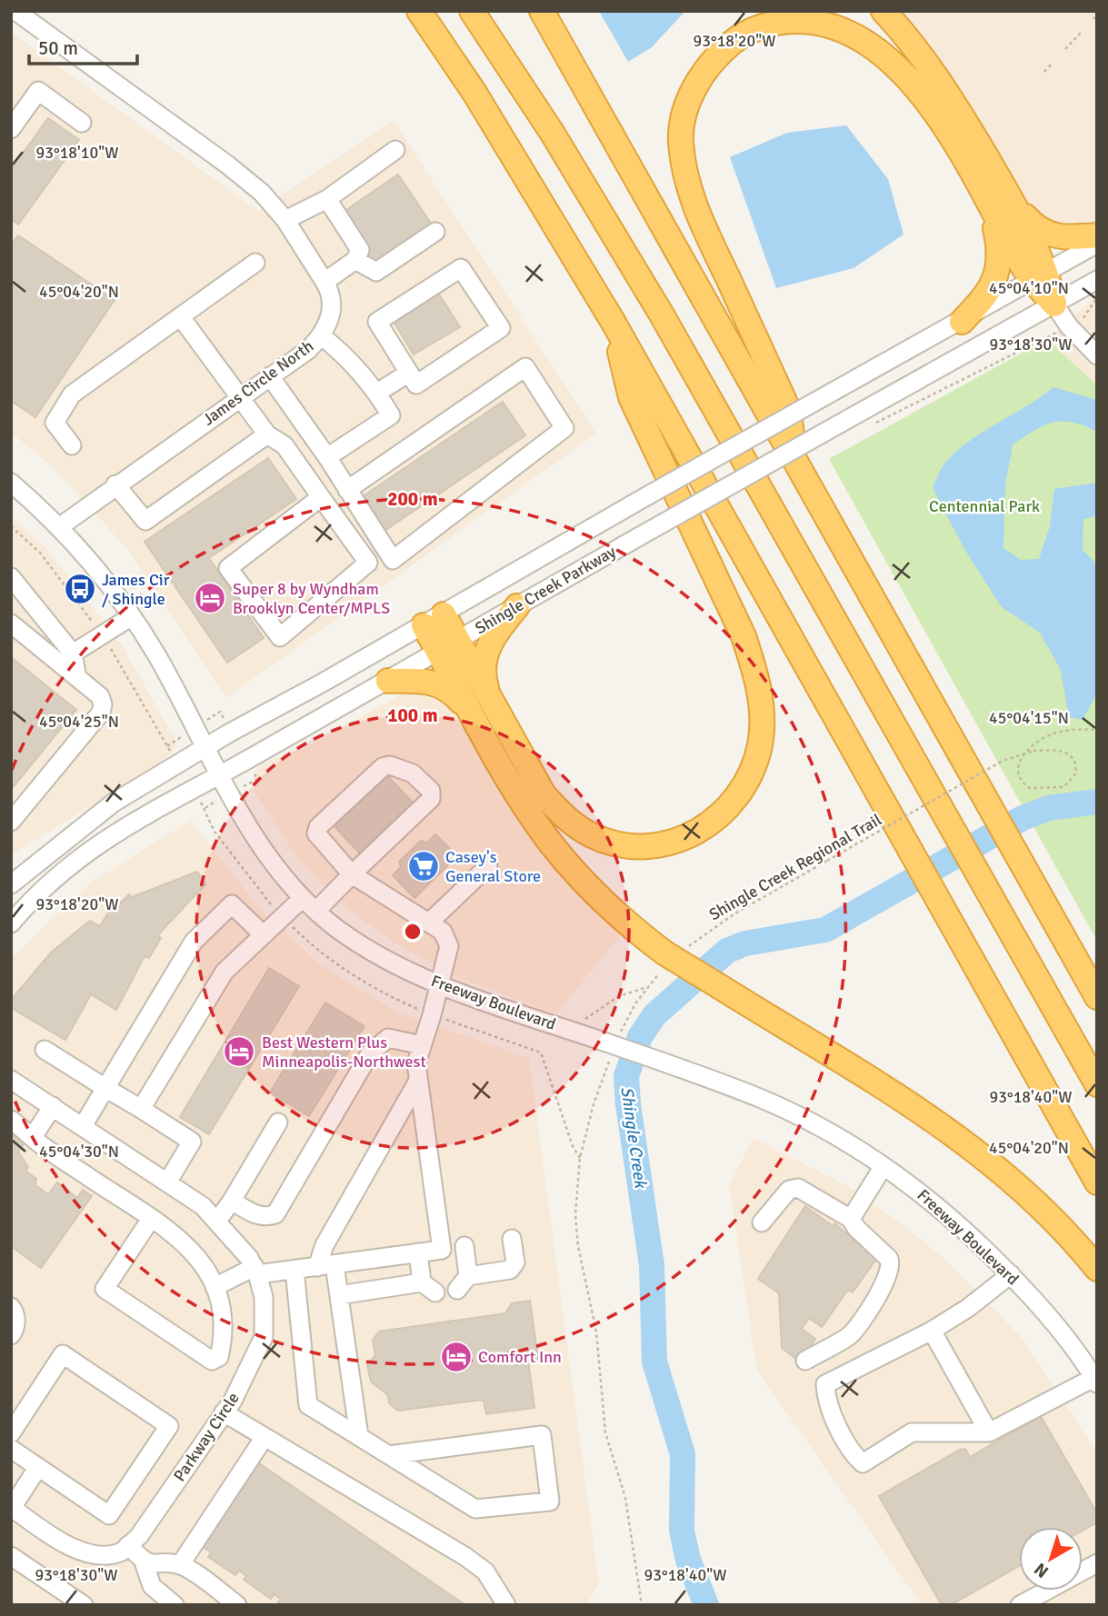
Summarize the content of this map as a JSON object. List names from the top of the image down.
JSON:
{
  "streets": {
    "street": [
      "James Circle North",
      "Shingle Creek Parkway",
      "Freeway Boulevard",
      "Parkway Circle"
    ],
    "path": ["Shingle Creek Regional Trail"]
  },
  "crossings": [
    ["James Circle North", "Freeway Boulevard"],
    ["Shingle Creek Parkway", "Freeway Boulevard"],
    ["Shingle Creek Regional Trail", "Freeway Boulevard"]
  ],
  "water": ["Shingle Creek"],
  "parks": ["Centennial Park"],
  "places": {
    "bus stop": ["James Cir / Shingle"],
    "hotel": ["Super 8 by Wyndham Brooklyn Center/MPLS", "Best Western Plus Minneapolis-Northwest", "Comfort Inn"],
    "supermarket": ["Casey's General Store"]
  },
  "scale_bar": "50 m",
  "north": "bottom left",
  "coordinates": [
    "93°18'20\"W",
    "93°18'10\"W",
    "45°04'10\"N",
    "45°04'20\"N",
    "93°18'30\"W",
    "45°04'15\"N",
    "45°04'25\"N",
    "93°18'40\"W",
    "45°04'30\"N"
  ],
  "rings": ["200 m", "100 m"]
}
